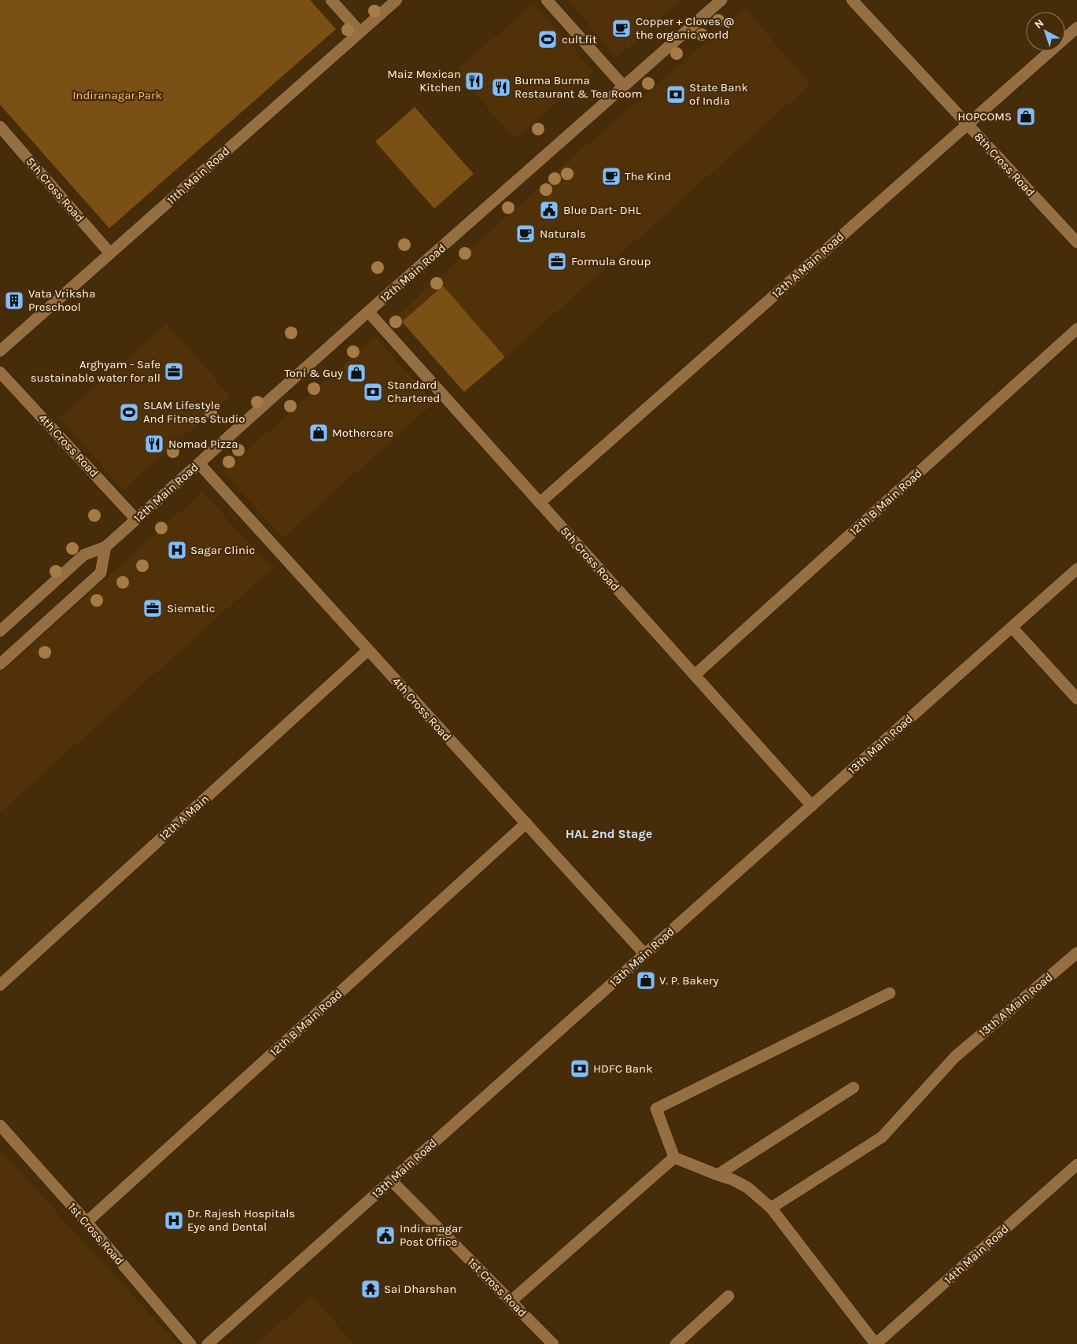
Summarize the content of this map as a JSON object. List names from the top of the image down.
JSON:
{
  "streets": {
    "street": [
      "8th Cross Road",
      "11th Main Road",
      "5th Cross Road",
      "12th A Main Road",
      "12th Main Road",
      "4th Cross Road",
      "12th B Main Road",
      "13th Main Road",
      "12th A Main",
      "13th A Main Road",
      "1st Cross Road",
      "14th Main Road"
    ]
  },
  "crossings": [
    ["8th Cross Road", "12th A Main Road"],
    ["11th Main Road", "5th Cross Road"],
    ["5th Cross Road", "12th A Main Road"],
    ["5th Cross Road", "12th Main Road"],
    ["5th Cross Road", "12th B Main Road"],
    ["5th Cross Road", "13th Main Road"],
    ["12th Main Road", "4th Cross Road"],
    ["4th Cross Road", "12th B Main Road"],
    ["4th Cross Road", "13th Main Road"],
    ["4th Cross Road", "12th A Main"],
    ["12th B Main Road", "1st Cross Road"],
    ["13th Main Road", "1st Cross Road"]
  ],
  "districts": ["HAL 2nd Stage"],
  "parks": ["Indiranagar Park"],
  "places": {
    "cafe": ["Copper + Cloves @ the organic world", "The Kind", "Naturals"],
    "sports": ["cult.fit", "SLAM Lifestyle And Fitness Studio"],
    "restaurant": ["Maiz Mexican Kitchen", "Burma Burma Restaurant & Tea Room", "Nomad Pizza"],
    "bank": ["State Bank of India", "Standard Chartered", "HDFC Bank"],
    "shop": [
      "HOPCOMS",
      "Toni & Guy",
      "Mothercare",
      "V. P. Bakery"
    ],
    "public building": ["Blue Dart- DHL", "Indiranagar Post Office"],
    "office": ["Formula Group", "Arghyam - Safe sustainable water for all", "Siematic"],
    "building": ["Vata Vriksha Preschool"],
    "hospital": ["Sagar Clinic", "Dr. Rajesh Hospitals Eye and Dental"],
    "temple": ["Sai Dharshan"]
  },
  "north": "top left"
}
